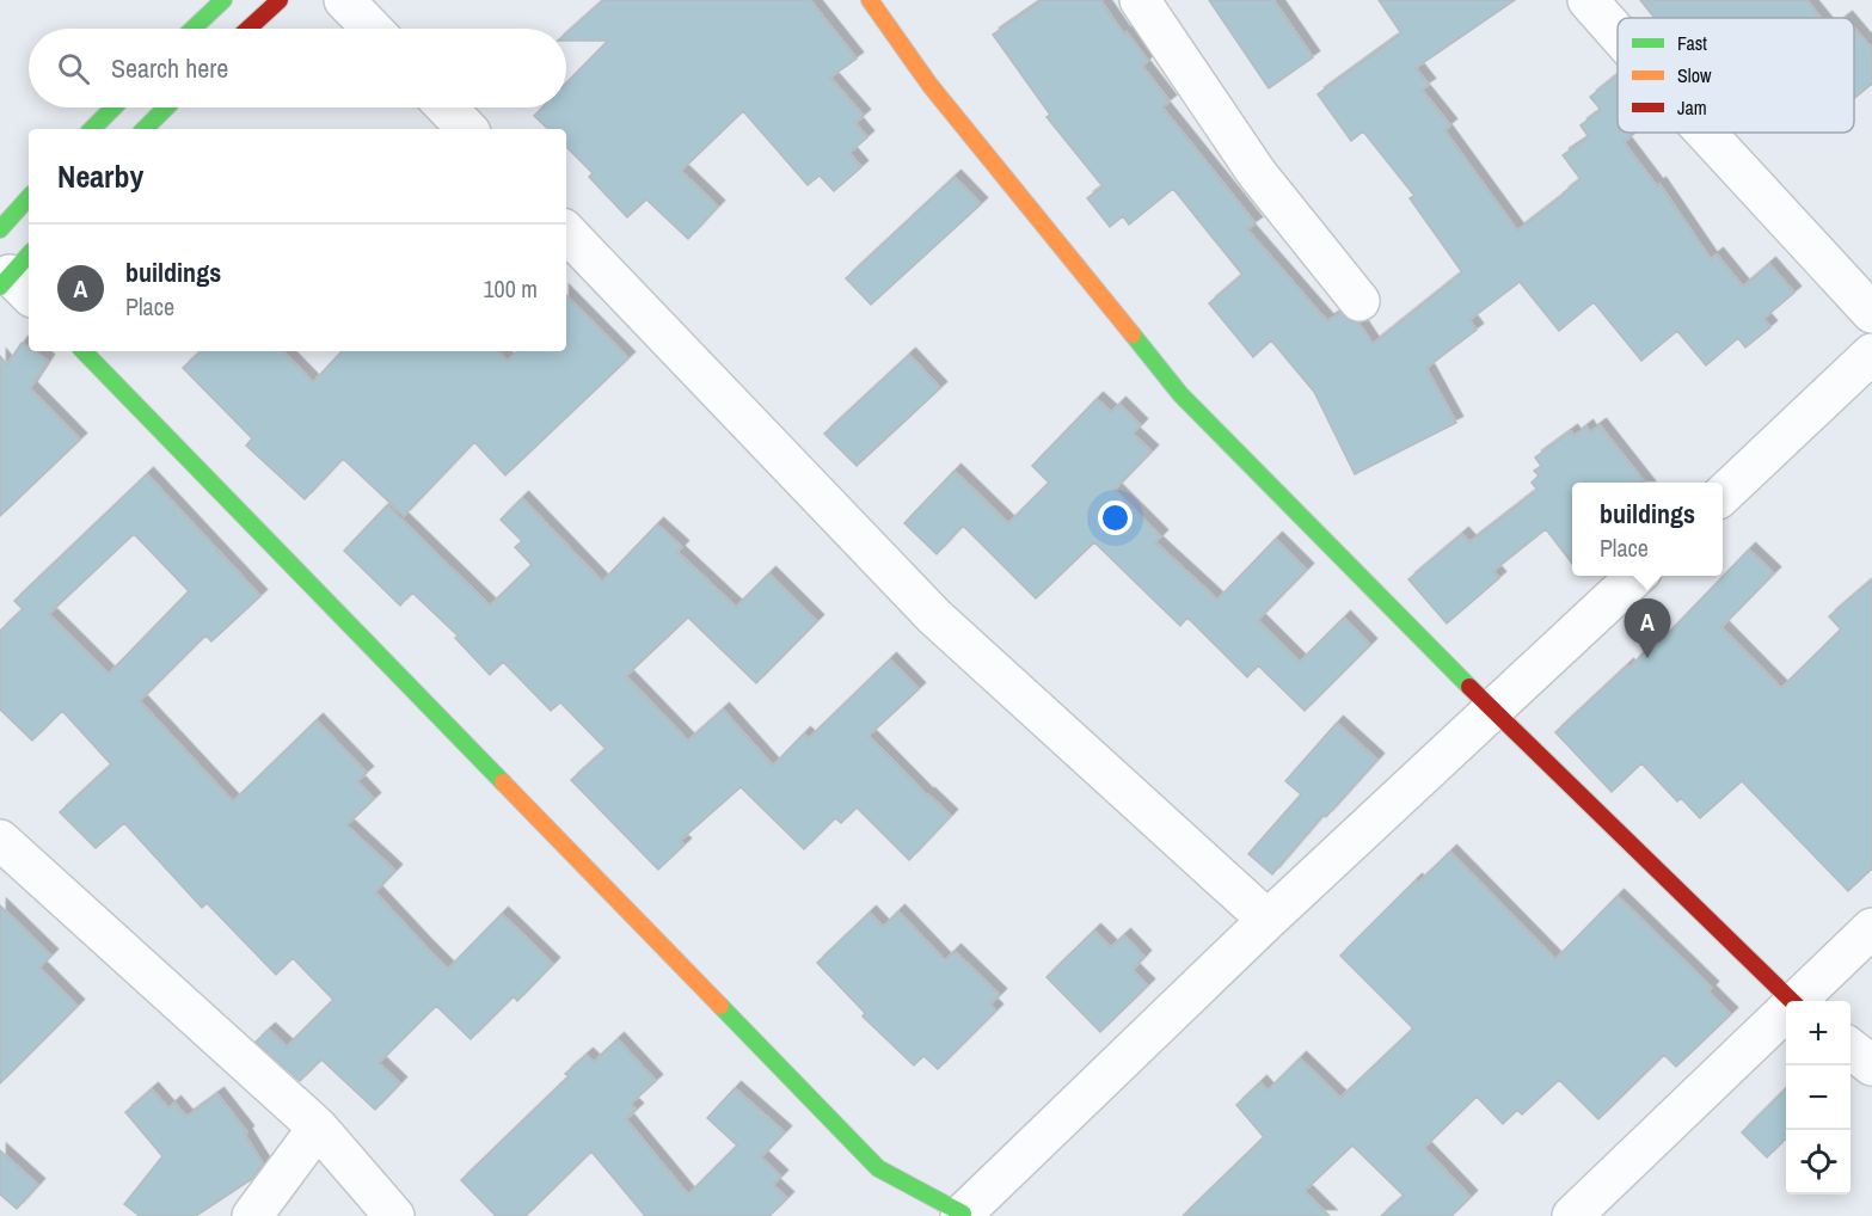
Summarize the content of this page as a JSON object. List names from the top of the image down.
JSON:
{
  "legend": ["Fast", "Slow", "Jam"],
  "page": {
    "search": "Search here",
    "heading": "Nearby",
    "list": [
      {
        "mark": "A",
        "name": "buildings",
        "note": "Place",
        "value": "100 m"
      }
    ],
    "popup": ["buildings", "Place"],
    "pins": "A",
    "map_buttons": ["+", "−"]
  }
}
